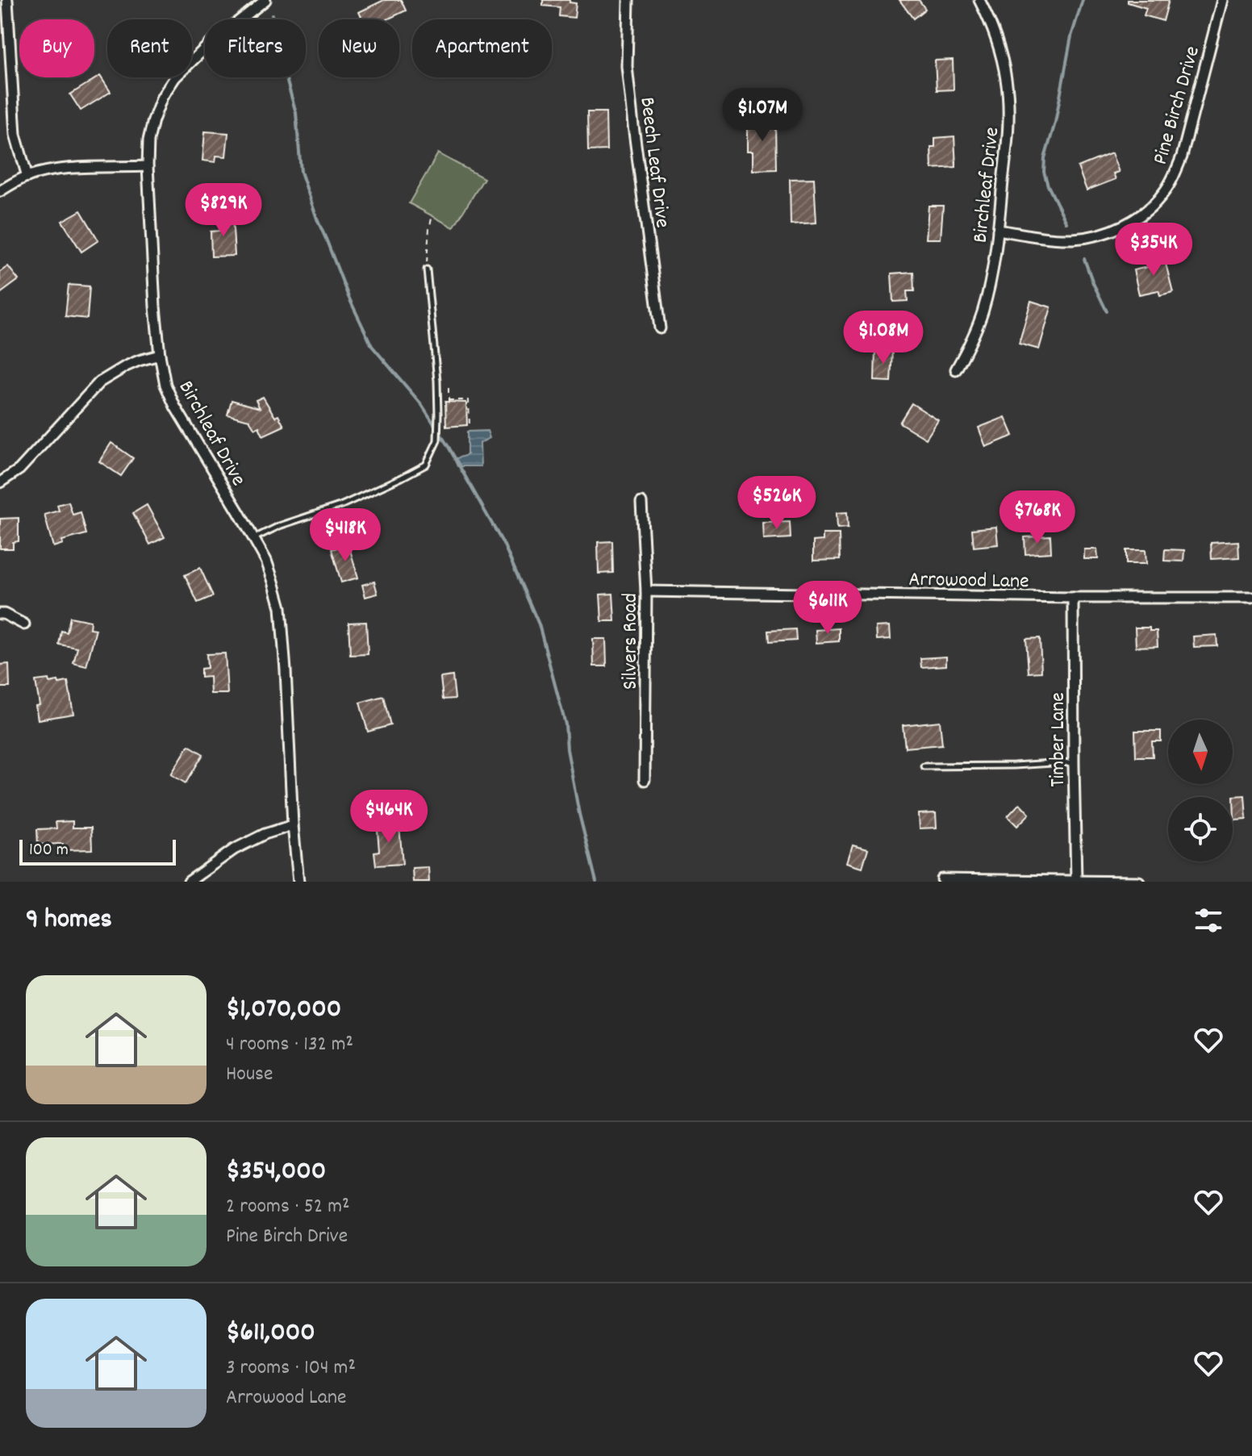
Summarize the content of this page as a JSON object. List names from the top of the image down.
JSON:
{
  "streets": {
    "street": [
      "Pine Birch Drive",
      "Beech Leaf Drive",
      "Birchleaf Drive",
      "Arrowood Lane",
      "Silvers Road",
      "Timber Lane"
    ]
  },
  "crossings": [
    ["Pine Birch Drive", "Birchleaf Drive"],
    ["Arrowood Lane", "Silvers Road"],
    ["Arrowood Lane", "Timber Lane"]
  ],
  "scale_bar": "100 m",
  "north": "bottom",
  "page": {
    "chip": [
      "Buy",
      "Rent",
      "Filters",
      "New",
      "Apartment"
    ],
    "price": [
      "$1.07M",
      "$829K",
      "$354K",
      "$1.08M",
      "$526K",
      "$768K",
      "$418K",
      "$611K",
      "$464K"
    ],
    "scale": "100 m",
    "heading": "9 homes",
    "list": [
      {
        "name": "$1,070,000",
        "note": "4 rooms · 132 m² · House"
      },
      {
        "name": "$354,000",
        "note": "2 rooms · 52 m² · Pine Birch Drive"
      },
      {
        "name": "$611,000",
        "note": "3 rooms · 104 m² · Arrowood Lane"
      }
    ]
  }
}
